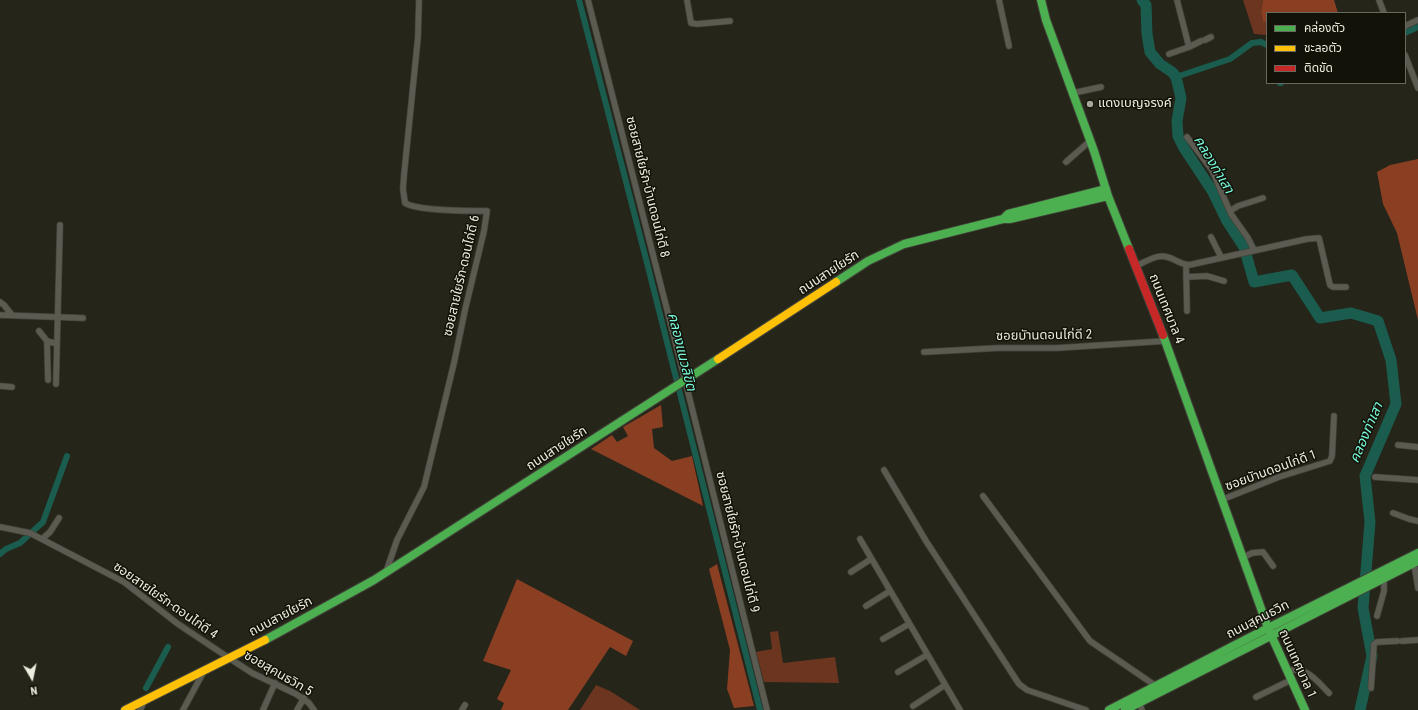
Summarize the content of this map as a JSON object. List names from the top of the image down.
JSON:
{
  "streets": {
    "street": [
      "ซอยสายใยรัก-บ้านดอนไก่ดี 8",
      "ถนนสายใยรัก",
      "ซอยสายใยรัก-ดอนไก่ดี 6",
      "ถนนเทศบาล 4",
      "ซอยบัานดอนไก่ดี 2",
      "ซอยบัานดอนไก่ดี 1",
      "ซอยสายใยรัก-บ้านดอนไก่ดี 9",
      "ซอยสายใยรัก-ดอนไก่ดี 4",
      "ถนนสุคนธวิท",
      "ถนนเทศบาล 1",
      "ซอยสุคนธวิท 5"
    ]
  },
  "crossings": [
    ["ซอยสายใยรัก-บ้านดอนไก่ดี 8", "ถนนสายใยรัก"],
    ["ซอยสายใยรัก-บ้านดอนไก่ดี 8", "ซอยสายใยรัก-บ้านดอนไก่ดี 9"],
    ["ถนนสายใยรัก", "ซอยสายใยรัก-ดอนไก่ดี 6"],
    ["ถนนสายใยรัก", "ถนนเทศบาล 4"],
    ["ถนนสายใยรัก", "ซอยสายใยรัก-บ้านดอนไก่ดี 9"],
    ["ถนนสายใยรัก", "ซอยสายใยรัก-ดอนไก่ดี 4"],
    ["ถนนสายใยรัก", "ซอยสุคนธวิท 5"],
    ["ถนนเทศบาล 4", "ซอยบัานดอนไก่ดี 2"],
    ["ถนนเทศบาล 4", "ซอยบัานดอนไก่ดี 1"],
    ["ถนนเทศบาล 4", "ถนนสุคนธวิท"],
    ["ถนนเทศบาล 4", "ถนนเทศบาล 1"],
    ["ซอยสายใยรัก-ดอนไก่ดี 4", "ซอยสุคนธวิท 5"],
    ["ถนนสุคนธวิท", "ถนนเทศบาล 1"]
  ],
  "water": ["คลองท่าเสา", "คลองแนวลิขิต"],
  "places": ["แดงเบญจรงค์"],
  "legend": ["คล่องตัว", "ชะลอตัว", "ติดขัด"],
  "north": "bottom"
}
